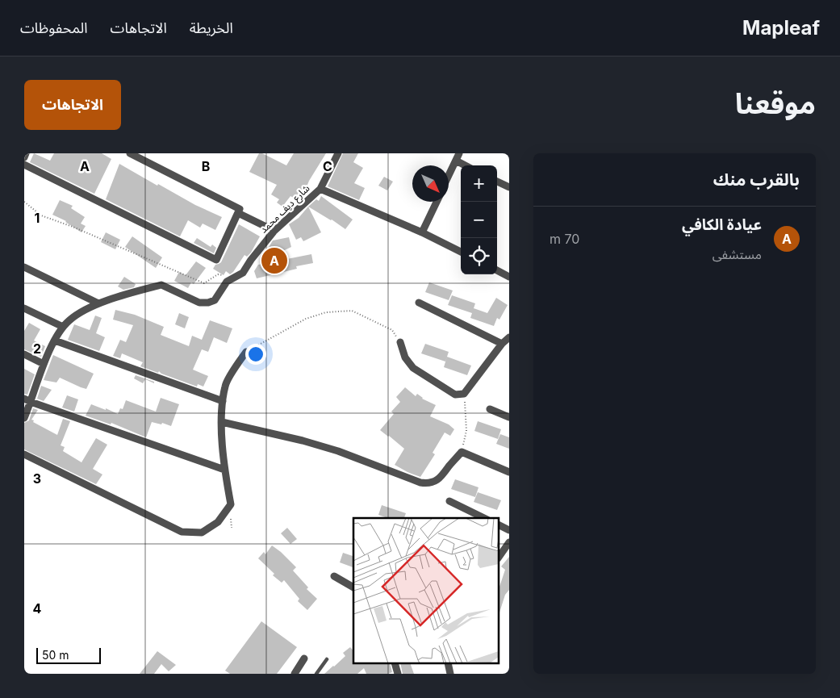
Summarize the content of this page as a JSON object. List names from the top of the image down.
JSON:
{
  "streets": {
    "street": ["شارع ديف محمد"]
  },
  "scale_bar": "50 m",
  "north": "bottom right",
  "page": {
    "header": "Mapleaf",
    "nav": ["الخريطة", "الاتجاهات", "المحفوظات"],
    "title": "موقعنا",
    "buttons": "الاتجاهات",
    "heading": "بالقرب منك",
    "map_buttons": ["+", "−"],
    "list": [
      {
        "mark": "A",
        "name": "عيادة الكافي",
        "note": "مستشفى",
        "value": "70 m"
      }
    ],
    "pins": "A",
    "scale": "50 m"
  },
  "grid": {
    "columns": ["A", "B", "C"],
    "rows": [
      "1",
      "2",
      "3",
      "4"
    ]
  }
}
